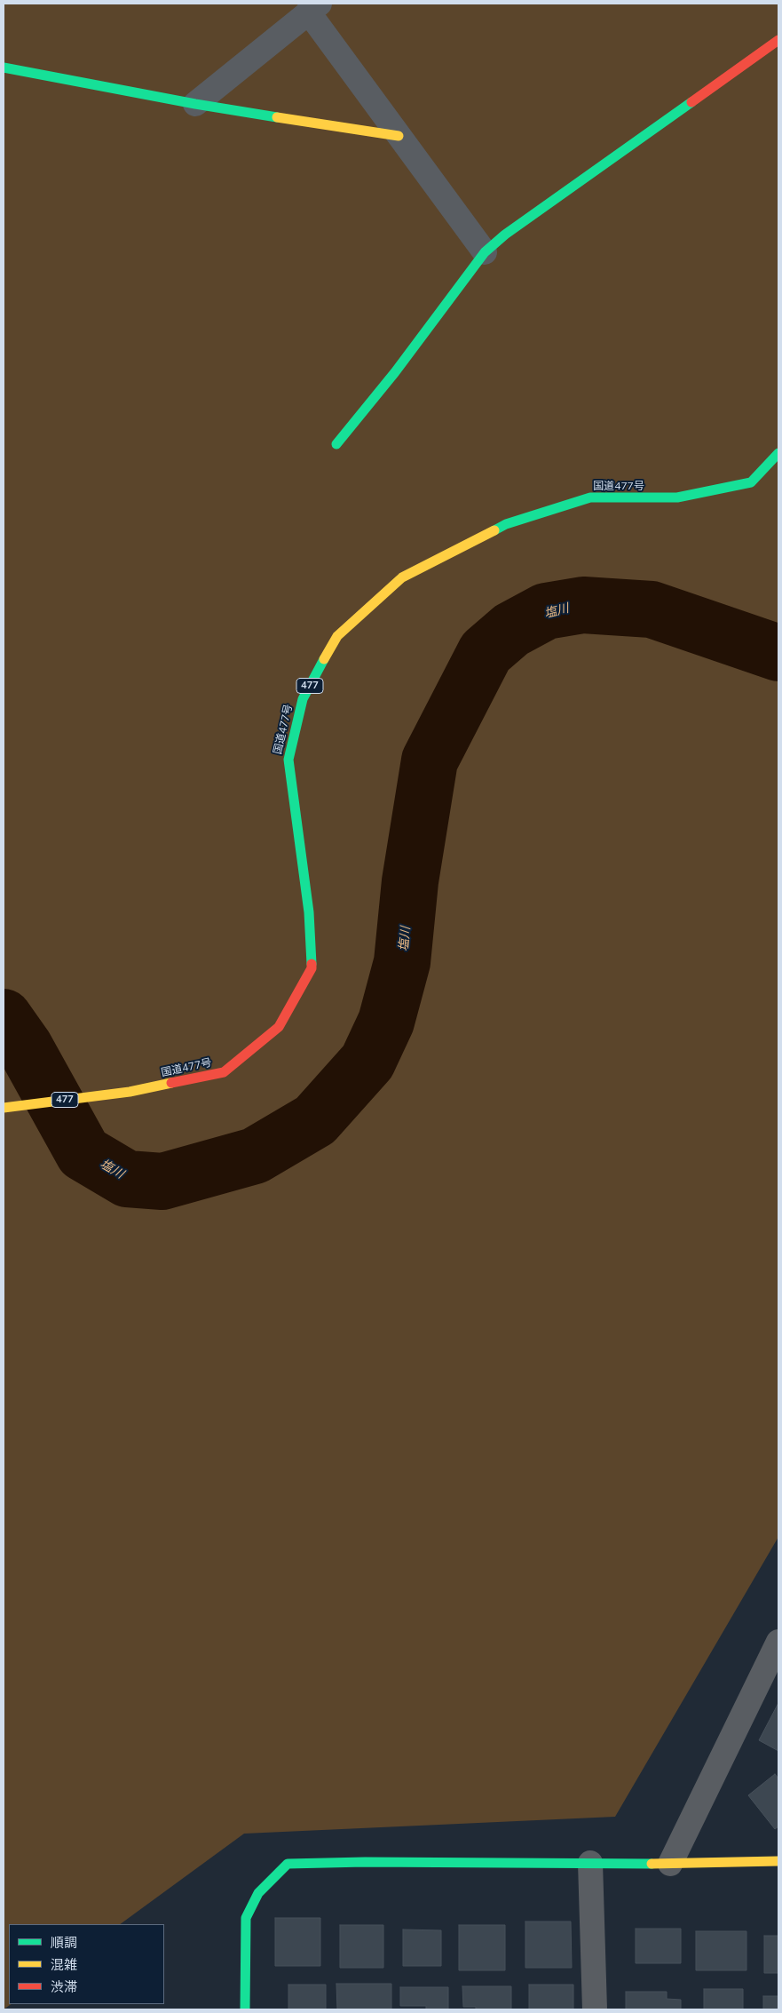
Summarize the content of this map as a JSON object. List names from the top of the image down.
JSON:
{
  "streets": {
    "main road": ["国道477号", "477"]
  },
  "water": ["塩川"],
  "legend": ["順調", "混雑", "渋滞"]
}
